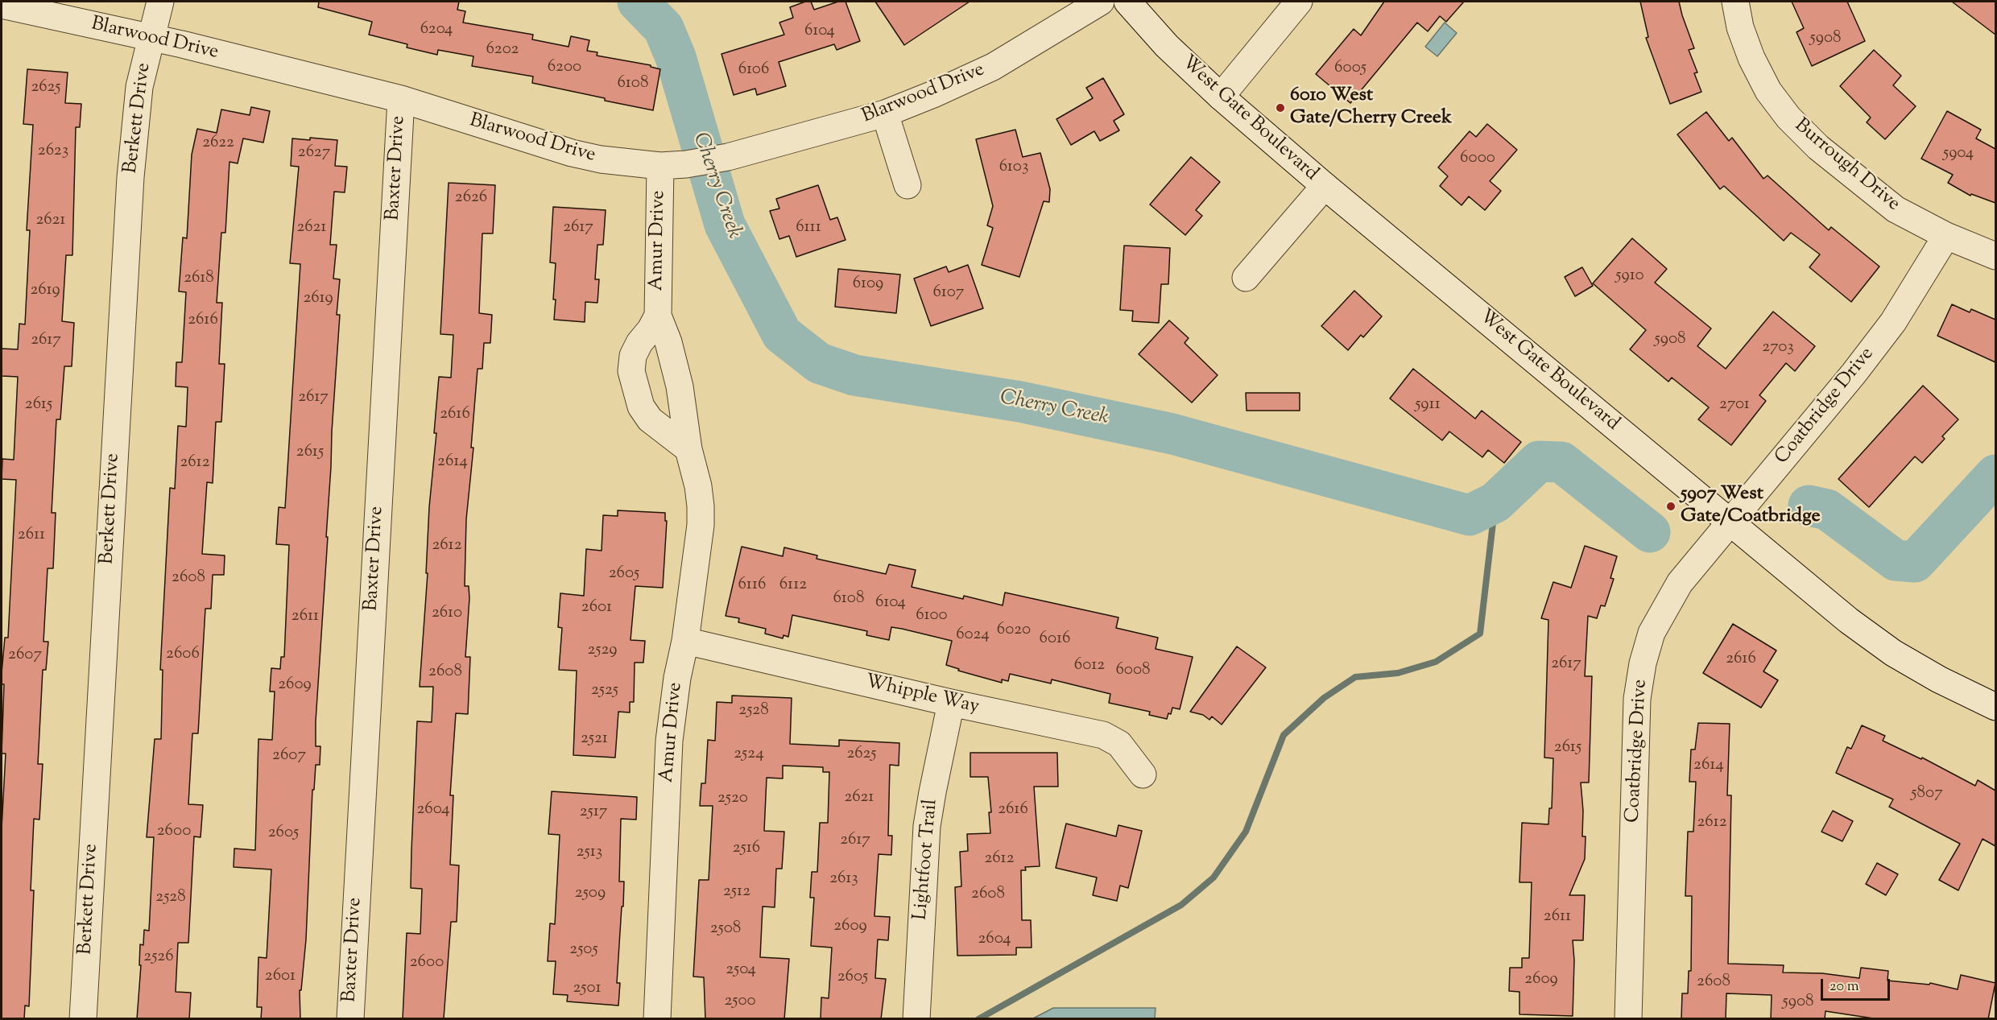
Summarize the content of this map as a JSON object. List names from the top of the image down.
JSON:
{
  "streets": {
    "street": [
      "Blarwood Drive",
      "Berkett Drive",
      "West Gate Boulevard",
      "Burrough Drive",
      "Baxter Drive",
      "Amur Drive",
      "Coatbridge Drive",
      "Whipple Way",
      "Lightfoot Trail"
    ]
  },
  "crossings": [
    ["Blarwood Drive", "Berkett Drive"],
    ["Blarwood Drive", "Baxter Drive"],
    ["Blarwood Drive", "Amur Drive"],
    ["West Gate Boulevard", "Coatbridge Drive"],
    ["Burrough Drive", "Coatbridge Drive"],
    ["Amur Drive", "Whipple Way"],
    ["Whipple Way", "Lightfoot Trail"]
  ],
  "water": ["Cherry Creek"],
  "places": ["6010 West Gate/Cherry Creek", "5907 West Gate/Coatbridge"],
  "house_numbers": [
    "6204",
    "6104",
    "5908",
    "6202",
    "6200",
    "6005",
    "6106",
    "6108",
    "2625",
    "2622",
    "2623",
    "2627",
    "5904",
    "6000",
    "6103",
    "2626",
    "2621",
    "2621",
    "2617",
    "6111",
    "5910",
    "2618",
    "6109",
    "2619",
    "6107",
    "2619",
    "2616",
    "5908",
    "2617",
    "2703",
    "2617",
    "2615",
    "5911",
    "2701",
    "2616",
    "2615",
    "2614",
    "2612",
    "2611",
    "2612",
    "2605",
    "2608",
    "6116",
    "6112",
    "6108",
    "6104",
    "2601",
    "2610",
    "6100",
    "2611",
    "6020",
    "6024",
    "6016",
    "2529",
    "2606",
    "2607",
    "2616",
    "2617",
    "6012",
    "6008",
    "2608",
    "2609",
    "2525",
    "2528",
    "2521",
    "2615",
    "2524",
    "2625",
    "2607",
    "2614",
    "5807",
    "2621",
    "2520",
    "2604",
    "2616",
    "2517",
    "2612",
    "2600",
    "2605",
    "2617",
    "2516",
    "2513",
    "2612",
    "2613",
    "2512",
    "2509",
    "2608",
    "2528",
    "2611",
    "2609",
    "2508",
    "2604",
    "2505",
    "2526",
    "2600",
    "2504",
    "2601",
    "2605",
    "2609",
    "2608",
    "2501",
    "2500",
    "5908"
  ],
  "scale_bar": "20 m"
}
